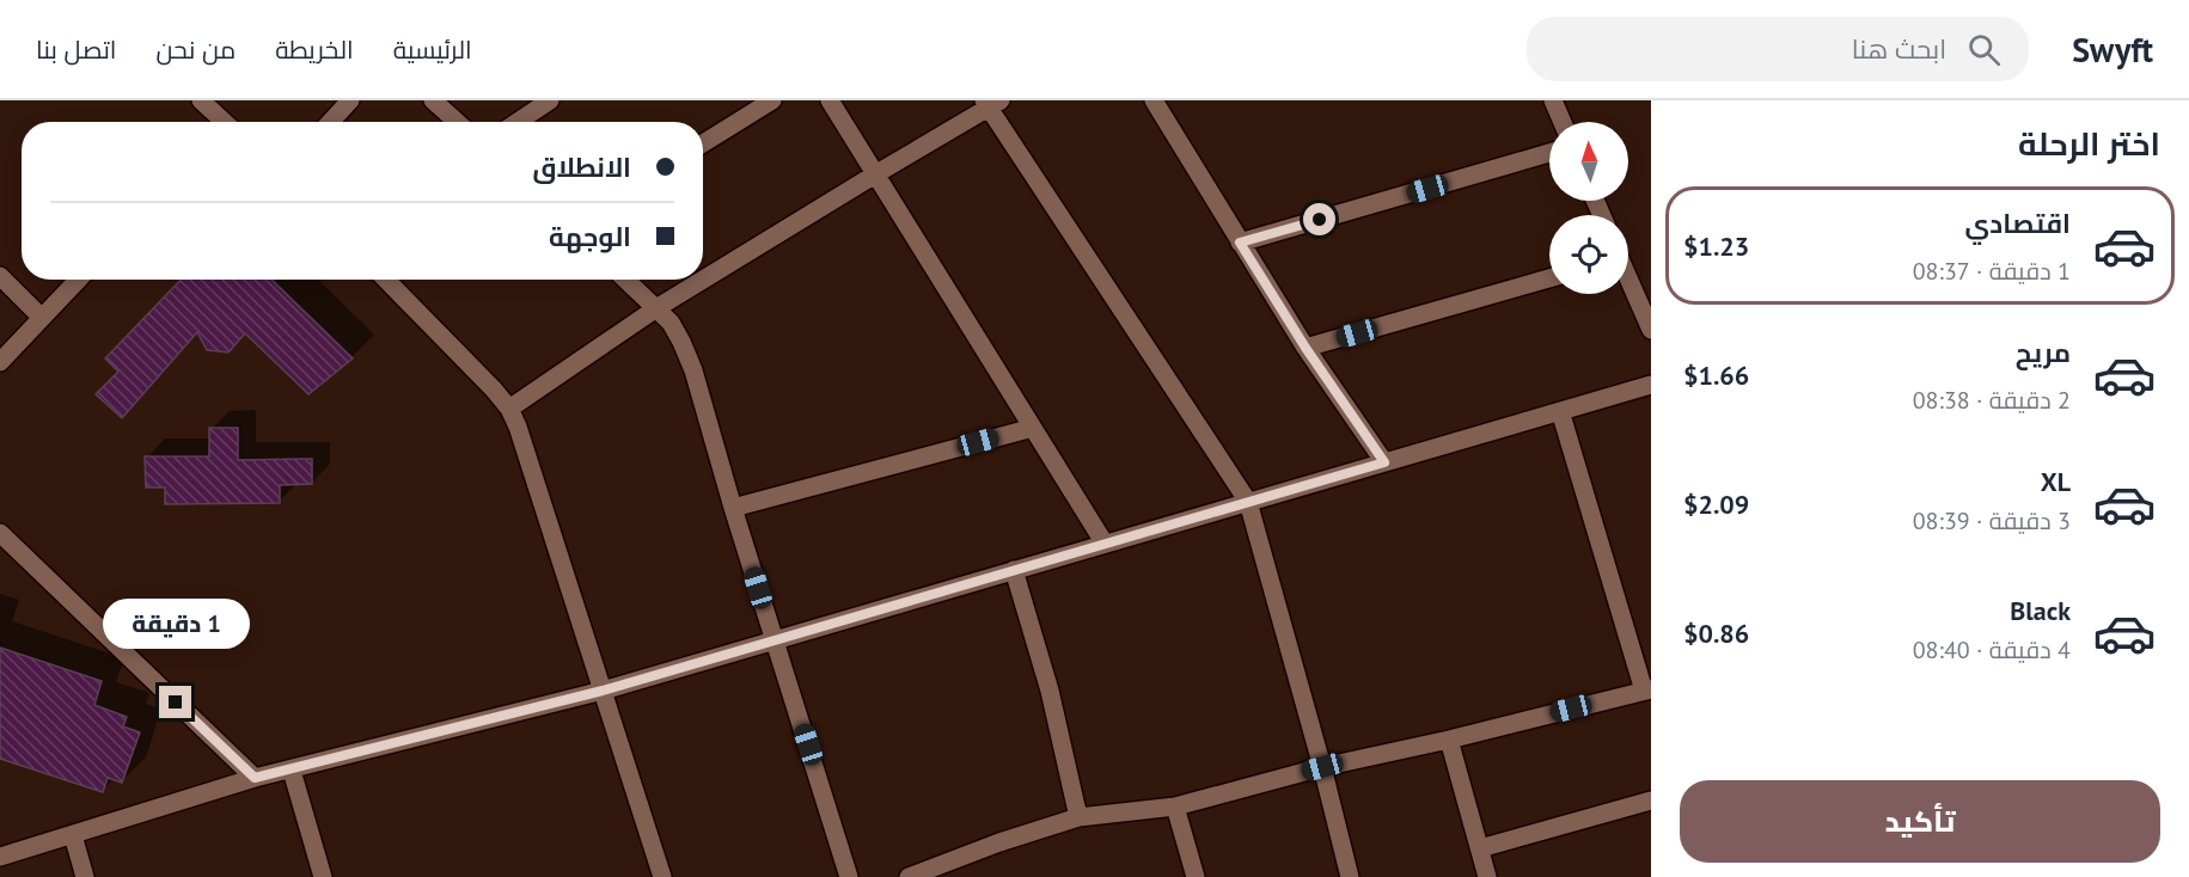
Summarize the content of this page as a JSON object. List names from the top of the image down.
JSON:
{
  "north": "top",
  "page": {
    "header": "Swyft",
    "search": "ابحث هنا",
    "nav": [
      "الرئيسية",
      "الخريطة",
      "من نحن",
      "اتصل بنا"
    ],
    "heading": "اختر الرحلة",
    "banner": ["الانطلاق", "الوجهة"],
    "list": [
      {
        "name": "اقتصادي",
        "note": "1 دقيقة · 08:37",
        "value": "$1.23"
      },
      {
        "name": "مريح",
        "note": "2 دقيقة · 08:38",
        "value": "$1.66"
      },
      {
        "name": "XL",
        "note": "3 دقيقة · 08:39",
        "value": "$2.09"
      },
      {
        "name": "Black",
        "note": "4 دقيقة · 08:40",
        "value": "$0.86"
      }
    ],
    "bubble": "1 دقيقة",
    "buttons": "تأكيد"
  }
}
